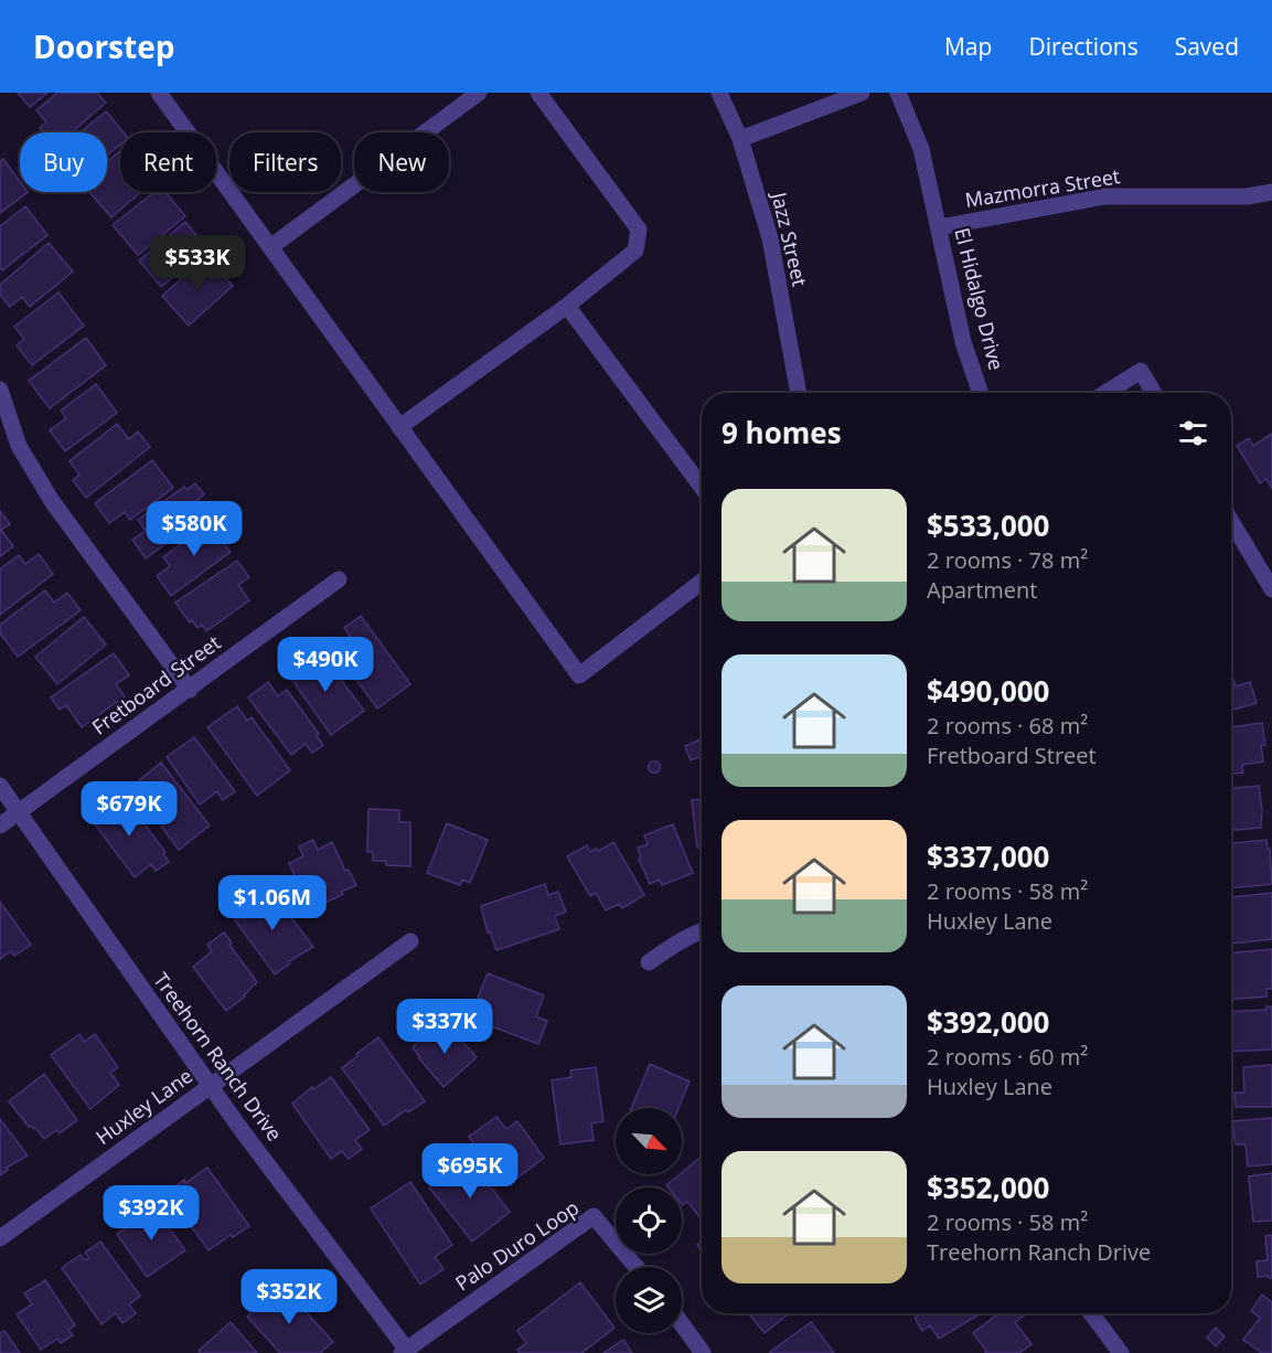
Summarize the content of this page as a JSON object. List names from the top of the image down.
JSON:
{
  "streets": {
    "street": [
      "Mazmorra Street",
      "Jazz Street",
      "El Hidalgo Drive",
      "Fretboard Street",
      "Treehorn Ranch Drive",
      "Huxley Lane",
      "Palo Duro Loop"
    ]
  },
  "crossings": [
    ["Mazmorra Street", "El Hidalgo Drive"],
    ["Fretboard Street", "Treehorn Ranch Drive"],
    ["Treehorn Ranch Drive", "Huxley Lane"],
    ["Treehorn Ranch Drive", "Palo Duro Loop"]
  ],
  "north": "bottom right",
  "page": {
    "header": "Doorstep",
    "nav": ["Map", "Directions", "Saved"],
    "chip": [
      "Buy",
      "Rent",
      "Filters",
      "New"
    ],
    "price": [
      "$533K",
      "$580K",
      "$490K",
      "$679K",
      "$1.06M",
      "$337K",
      "$695K",
      "$392K",
      "$352K"
    ],
    "heading": "9 homes",
    "list": [
      {
        "name": "$533,000",
        "note": "2 rooms · 78 m² · Apartment"
      },
      {
        "name": "$490,000",
        "note": "2 rooms · 68 m² · Fretboard Street"
      },
      {
        "name": "$337,000",
        "note": "2 rooms · 58 m² · Huxley Lane"
      },
      {
        "name": "$392,000",
        "note": "2 rooms · 60 m² · Huxley Lane"
      },
      {
        "name": "$352,000",
        "note": "2 rooms · 58 m² · Treehorn Ranch Drive"
      }
    ]
  }
}
